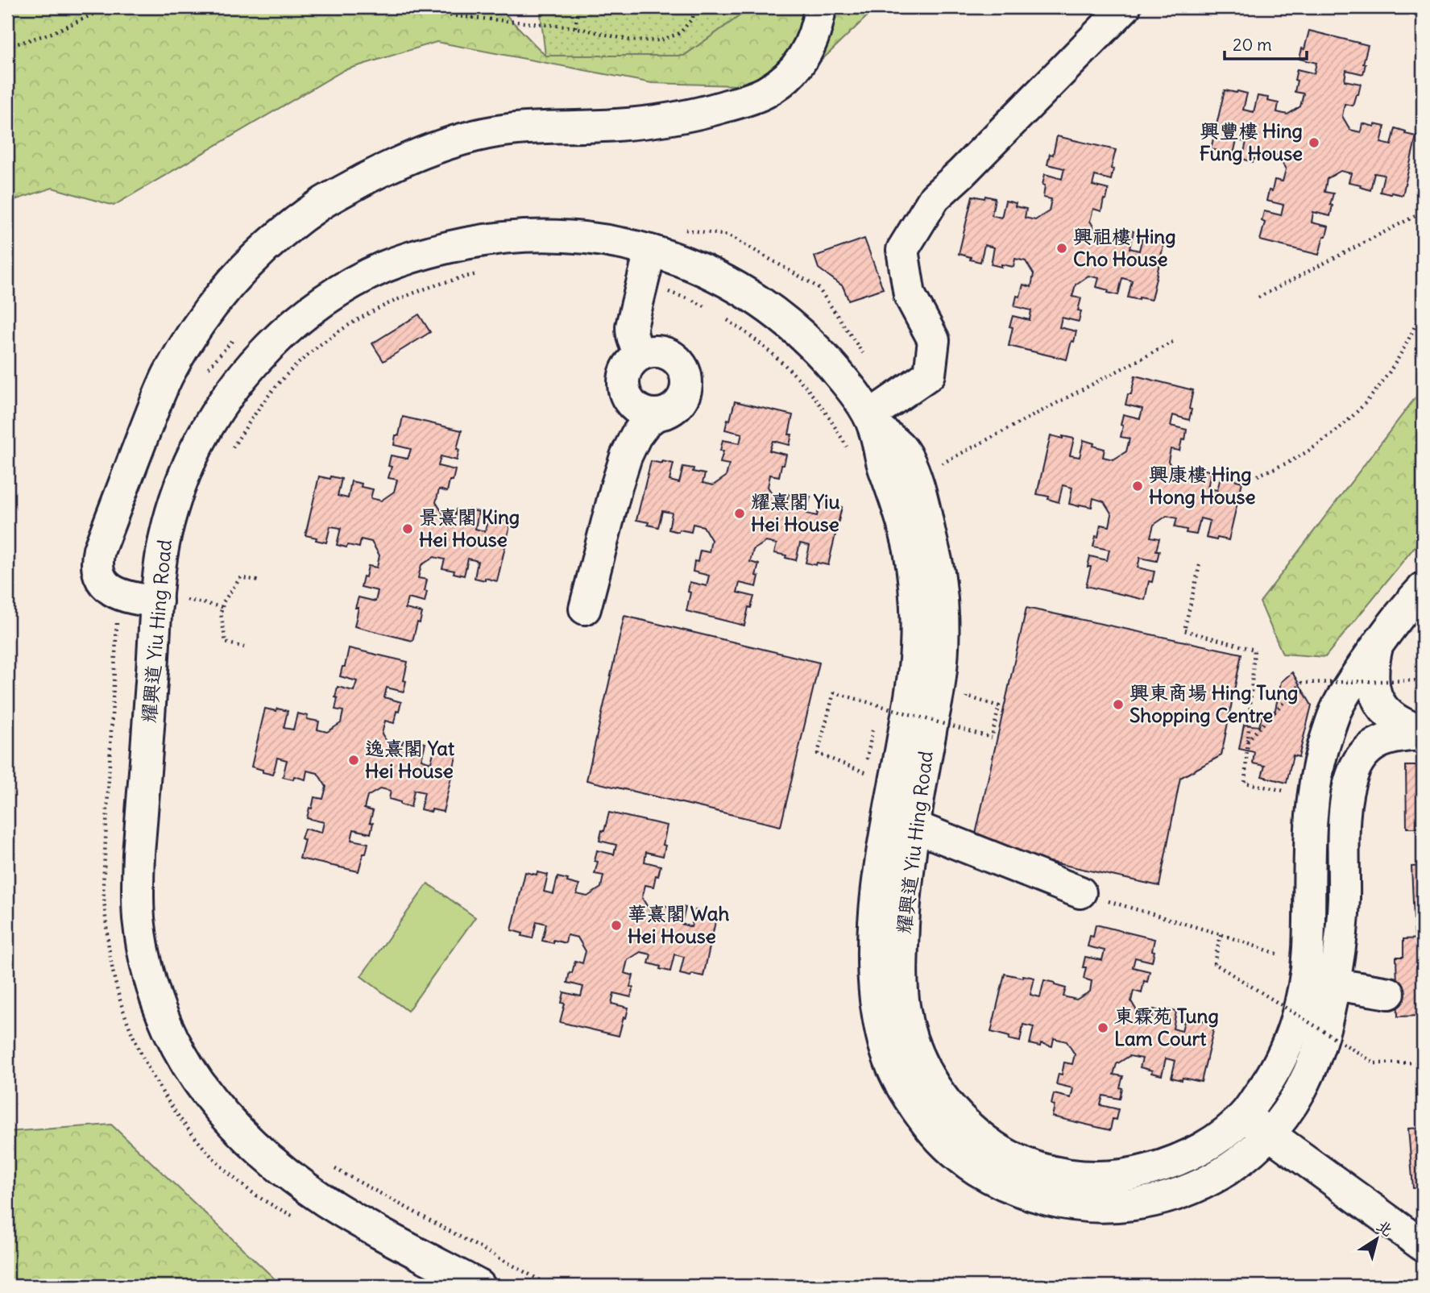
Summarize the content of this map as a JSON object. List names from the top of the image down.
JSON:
{
  "streets": {
    "street": ["耀興道 Yiu Hing Road"]
  },
  "places": [
    "興豐樓 Hing Fung House",
    "興祖樓 Hing Cho House",
    "興康樓 Hing Hong House",
    "耀熹閣 Yiu Hei House",
    "景熹閣 King Hei House",
    "興東商場 Hing Tung Shopping Centre",
    "逸熹閣 Yat Hei House",
    "華熹閣 Wah Hei House",
    "東霖苑 Tung Lam Court"
  ],
  "scale_bar": "20 m",
  "north": "top right"
}
